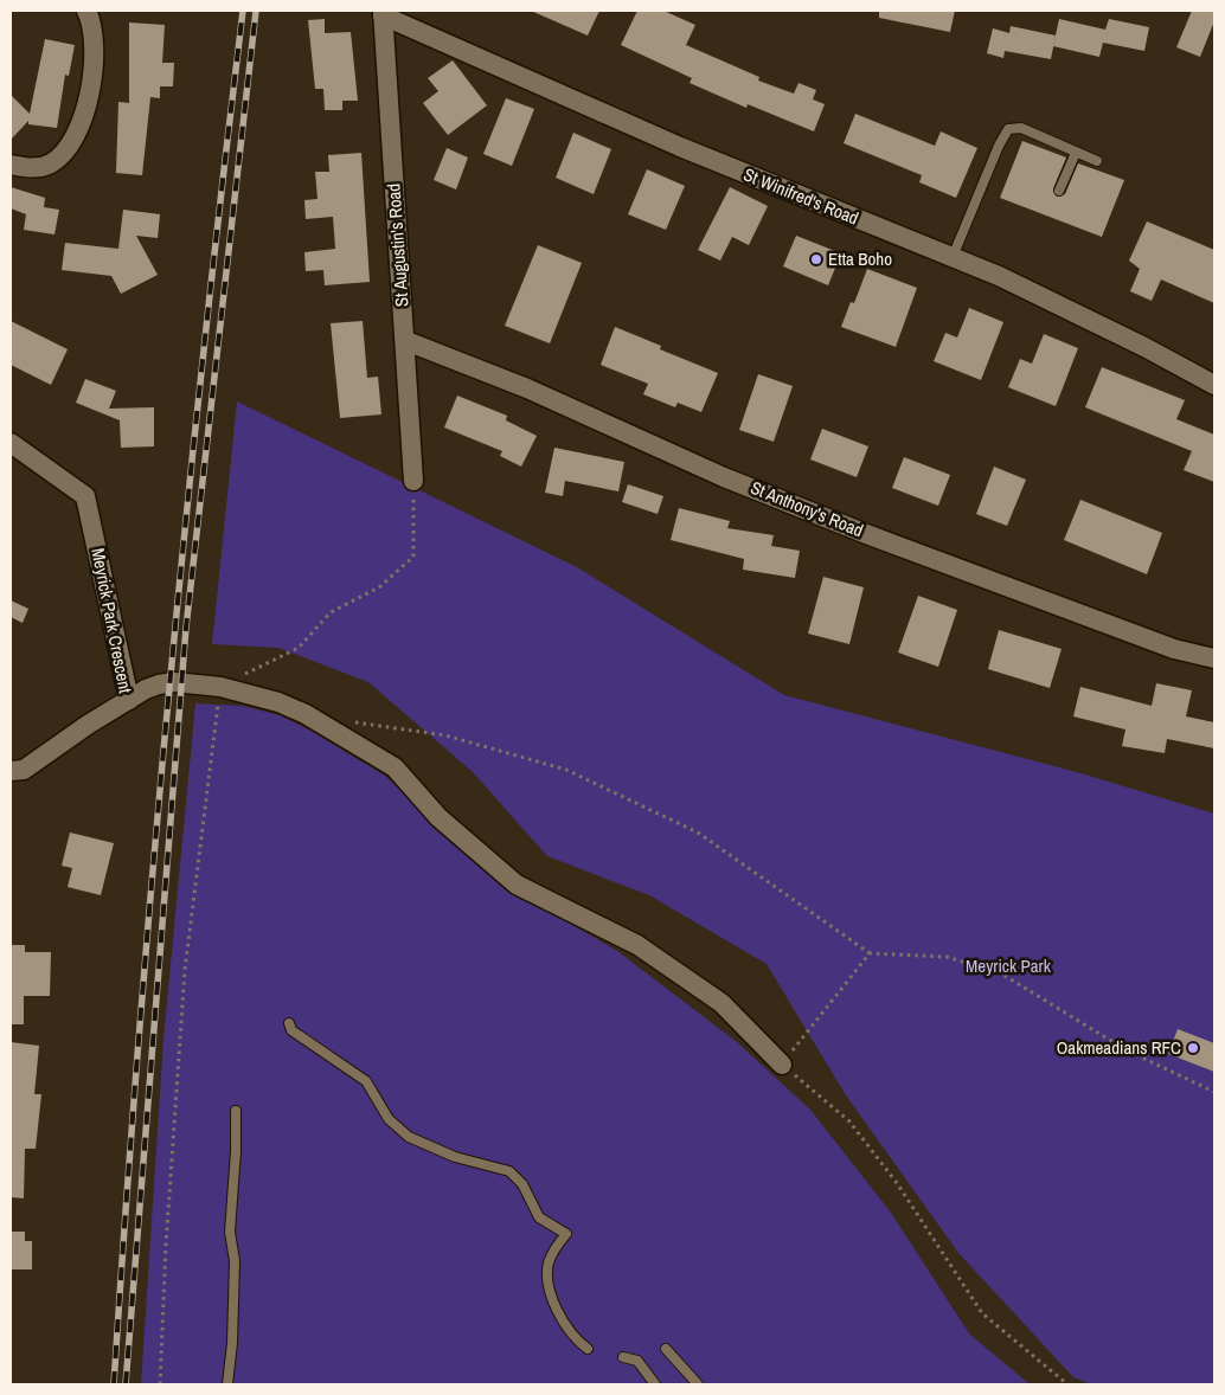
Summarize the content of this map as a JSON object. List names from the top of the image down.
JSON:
{
  "streets": {
    "street": [
      "St Winifred's Road",
      "St Augustin's Road",
      "St Anthony's Road",
      "Meyrick Park Crescent"
    ]
  },
  "crossings": [
    ["St Winifred's Road", "St Augustin's Road"],
    ["St Augustin's Road", "St Anthony's Road"]
  ],
  "parks": ["Meyrick Park"],
  "places": ["Etta Boho", "Oakmeadians RFC"]
}
